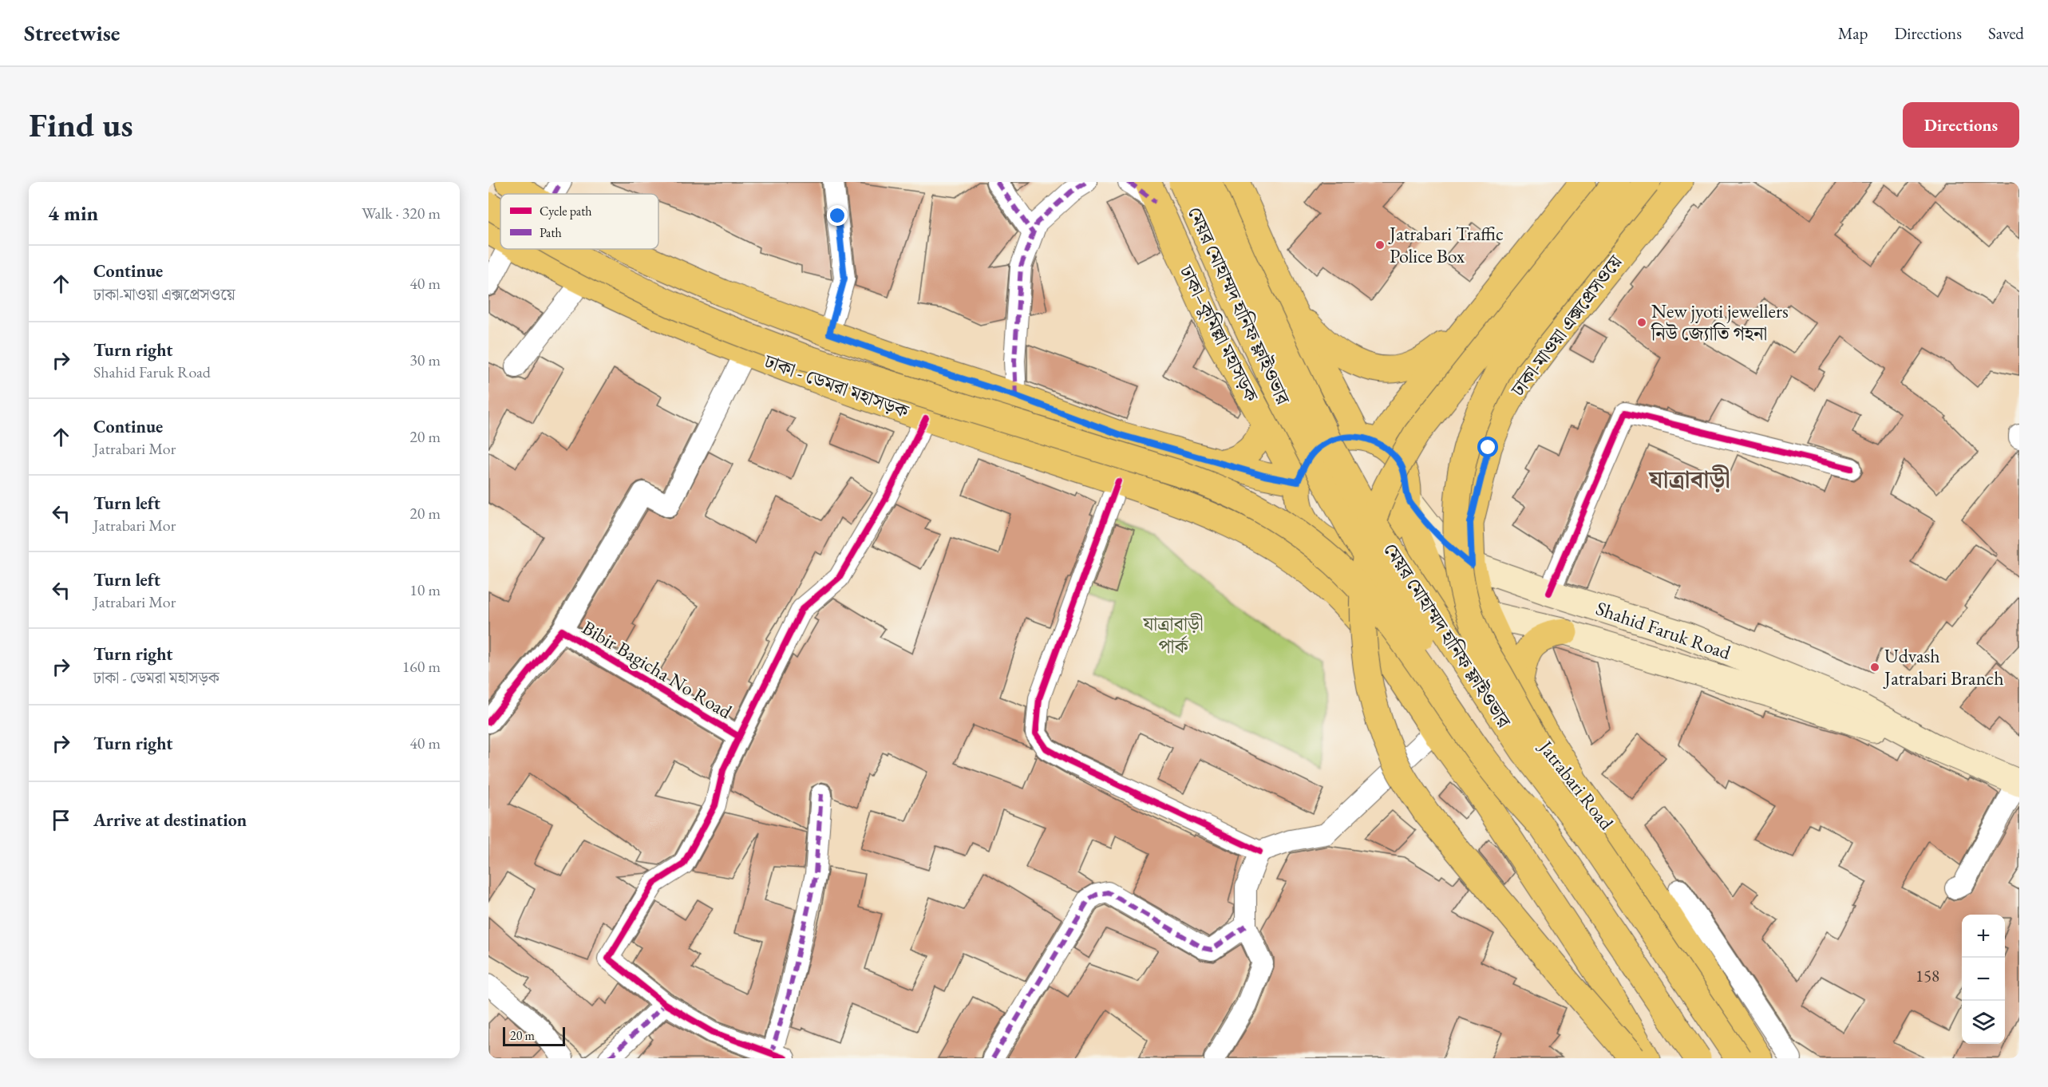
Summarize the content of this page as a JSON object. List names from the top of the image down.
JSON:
{
  "streets": {
    "main road": [
      "মেয়র মোহাম্মদ হানিফ ফ্লাইওভার",
      "ঢাকা-মাওয়া এক্সপ্রেসওয়ে",
      "ঢাকা–কুমিল্লা মহাসড়ক",
      "ঢাকা - ডেমরা মহাসড়ক",
      "Shahid Faruk Road",
      "Jatrabari Road"
    ],
    "street": ["Bibir Bagicha No Road"]
  },
  "crossings": [
    ["ঢাকা-মাওয়া এক্সপ্রেসওয়ে", "Shahid Faruk Road"],
    ["ঢাকা-মাওয়া এক্সপ্রেসওয়ে", "Jatrabari Road"],
    ["ঢাকা–কুমিল্লা মহাসড়ক", "Shahid Faruk Road"],
    ["ঢাকা–কুমিল্লা মহাসড়ক", "Jatrabari Road"],
    ["ঢাকা - ডেমরা মহাসড়ক", "Bibir Bagicha No Road"],
    ["Shahid Faruk Road", "Jatrabari Road"]
  ],
  "districts": ["যাত্রাবাড়ী"],
  "parks": ["যাত্রাবাড়ী পার্ক"],
  "places": ["Jatrabari Traffic Police Box", "New jyoti jewellers নিউ জ্যোতি গহনা", "Udvash Jatrabari Branch"],
  "house_numbers": ["158"],
  "legend": ["Cycle path", "Path"],
  "scale_bar": "20 m",
  "page": {
    "header": "Streetwise",
    "nav": ["Map", "Directions", "Saved"],
    "buttons": "Directions",
    "title": "Find us",
    "heading": ["4 min", "Walk · 320 m"],
    "list": [
      ["Continue", "ঢাকা-মাওয়া এক্সপ্রেসওয়ে", "40 m"],
      ["Turn right", "Shahid Faruk Road", "30 m"],
      ["Continue", "Jatrabari Mor", "20 m"],
      ["Turn left", "Jatrabari Mor", "20 m"],
      ["Turn left", "Jatrabari Mor", "10 m"],
      ["Turn right", "ঢাকা - ডেমরা মহাসড়ক", "160 m"],
      ["Turn right", "40 m"],
      "Arrive at destination"
    ],
    "map_buttons": ["+", "−"],
    "scale": "20 m"
  }
}
